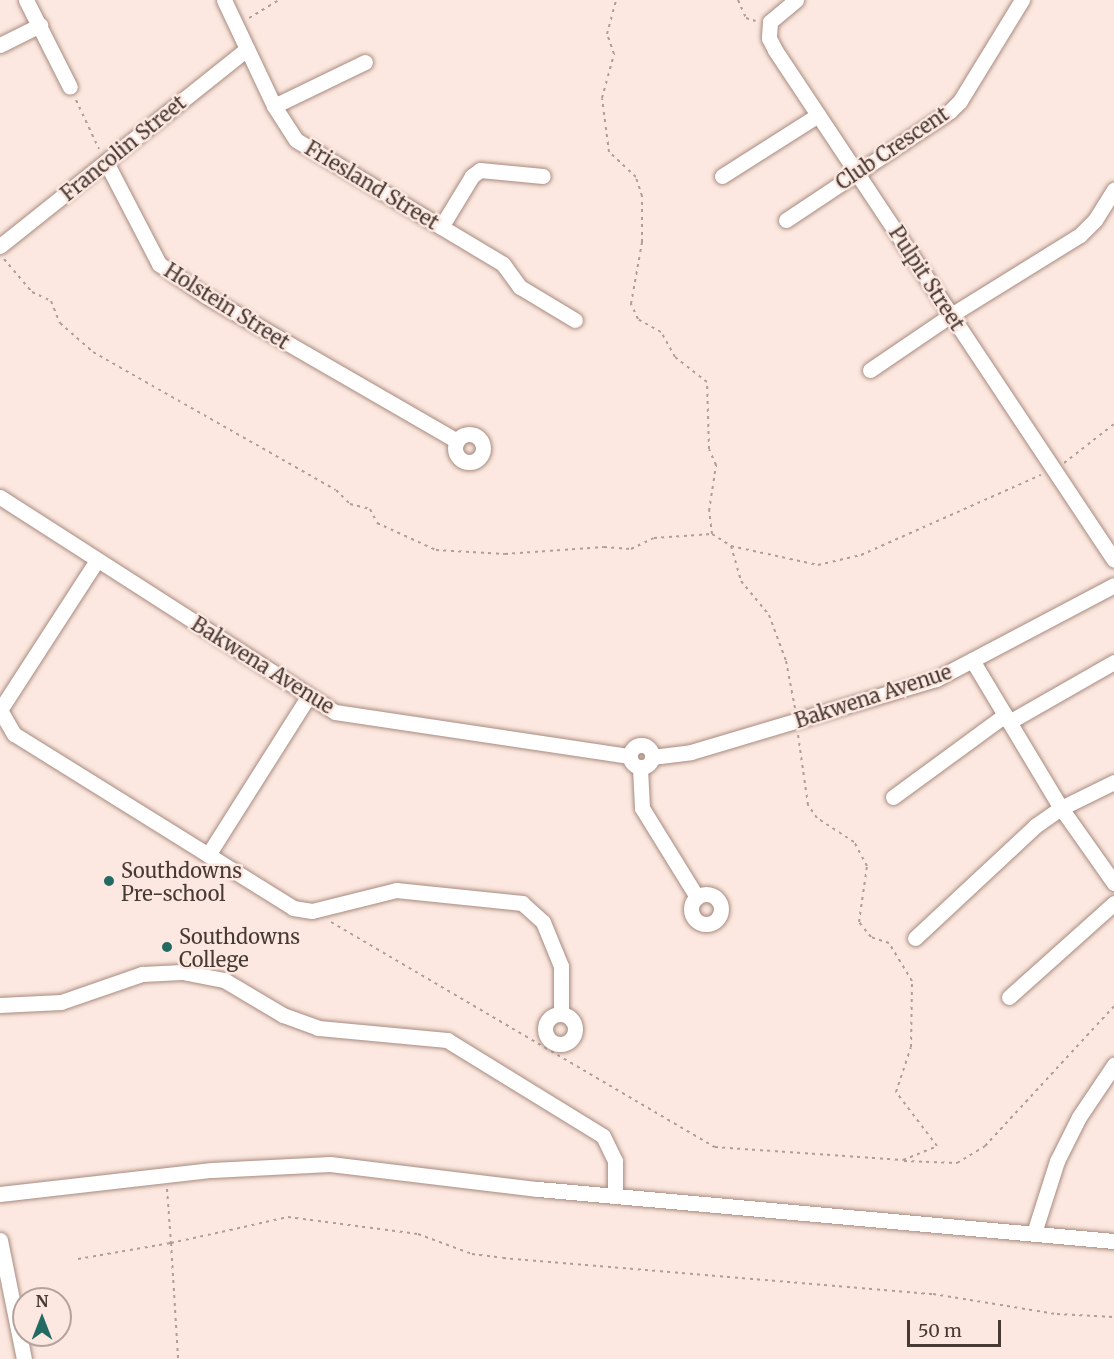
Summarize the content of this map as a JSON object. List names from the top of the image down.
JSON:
{
  "streets": {
    "street": [
      "Francolin Street",
      "Club Crescent",
      "Friesland Street",
      "Pulpit Street",
      "Holstein Street",
      "Bakwena Avenue"
    ]
  },
  "crossings": [
    ["Francolin Street", "Friesland Street"],
    ["Francolin Street", "Holstein Street"],
    ["Club Crescent", "Pulpit Street"]
  ],
  "places": ["Southdowns Pre-school", "Southdowns College"],
  "scale_bar": "50 m",
  "north": "top"
}
